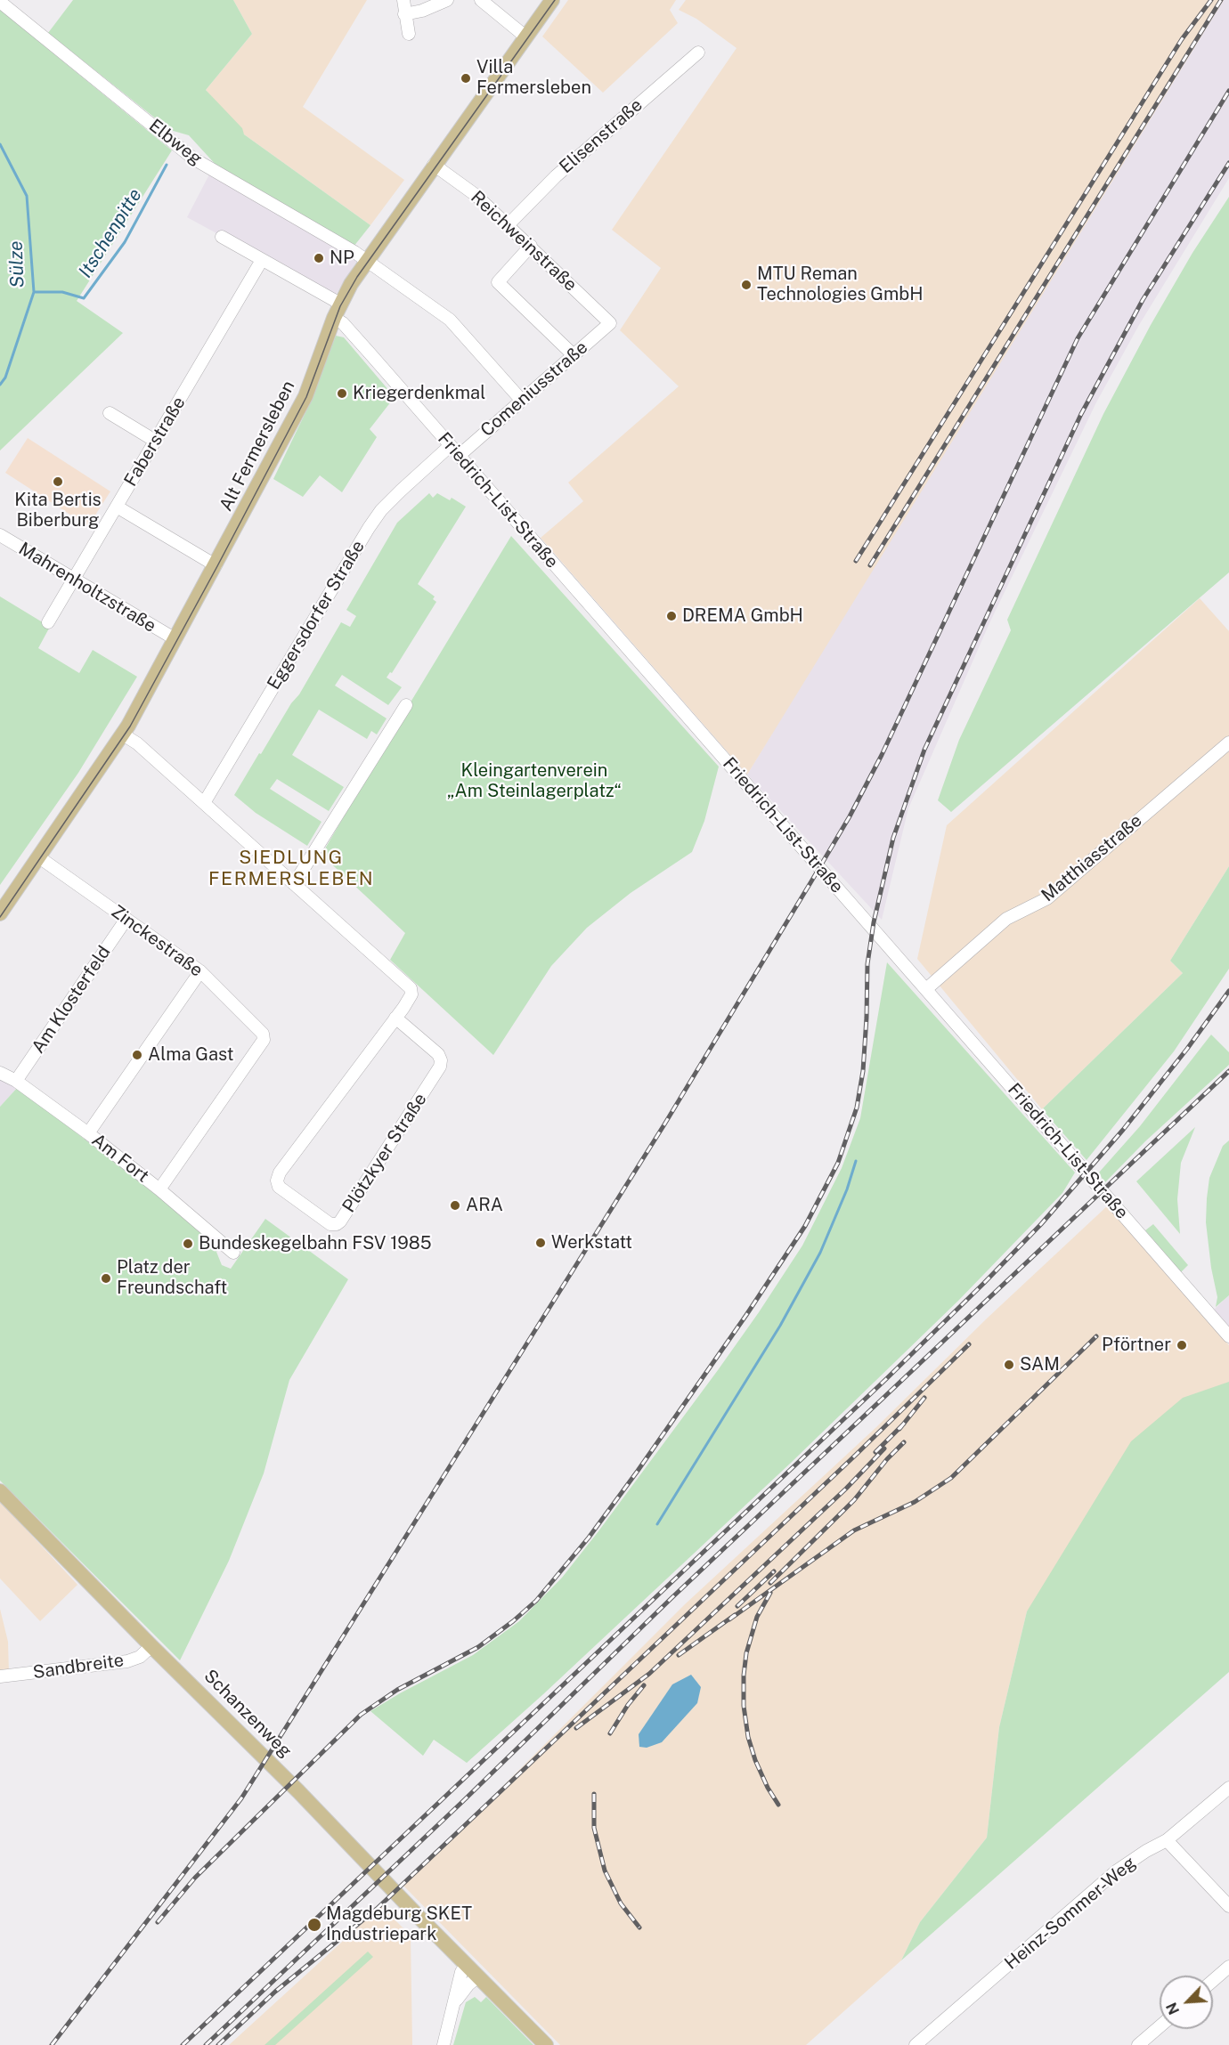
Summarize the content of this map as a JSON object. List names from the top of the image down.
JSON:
{
  "streets": {
    "main road": ["Alt Fermersleben", "Schanzenweg"],
    "street": [
      "Elisenstraße",
      "Elbweg",
      "Reichweinstraße",
      "Comeniusstraße",
      "Faberstraße",
      "Friedrich-List-Straße",
      "Mahrenholtzstraße",
      "Eggersdorfer Straße",
      "Matthiasstraße",
      "Zinckestraße",
      "Am Klosterfeld",
      "Plötzkyer Straße",
      "Am Fort",
      "Sandbreite",
      "Heinz-Sommer-Weg"
    ]
  },
  "crossings": [
    ["Elisenstraße", "Reichweinstraße"],
    ["Elbweg", "Comeniusstraße"],
    ["Elbweg", "Alt Fermersleben"],
    ["Reichweinstraße", "Comeniusstraße"],
    ["Reichweinstraße", "Alt Fermersleben"],
    ["Comeniusstraße", "Friedrich-List-Straße"],
    ["Faberstraße", "Mahrenholtzstraße"],
    ["Alt Fermersleben", "Friedrich-List-Straße"],
    ["Alt Fermersleben", "Mahrenholtzstraße"],
    ["Alt Fermersleben", "Zinckestraße"],
    ["Friedrich-List-Straße", "Eggersdorfer Straße"],
    ["Friedrich-List-Straße", "Matthiasstraße"],
    ["Zinckestraße", "Am Klosterfeld"],
    ["Zinckestraße", "Am Fort"],
    ["Am Klosterfeld", "Am Fort"],
    ["Sandbreite", "Schanzenweg"]
  ],
  "districts": ["SIEDLUNG FERMERSLEBEN"],
  "water": ["Itschenpitte", "Sülze"],
  "parks": ["Kleingartenverein „Am Steinlagerplatz“"],
  "places": [
    "Villa Fermersleben",
    "NP",
    "MTU Reman Technologies GmbH",
    "Kriegerdenkmal",
    "Kita Bertis Biberburg",
    "DREMA GmbH",
    "Alma Gast",
    "ARA",
    "Werkstatt",
    "Bundeskegelbahn FSV 1985",
    "Platz der Freundschaft",
    "Pförtner",
    "SAM",
    "Magdeburg SKET Industriepark"
  ],
  "north": "bottom left"
}
